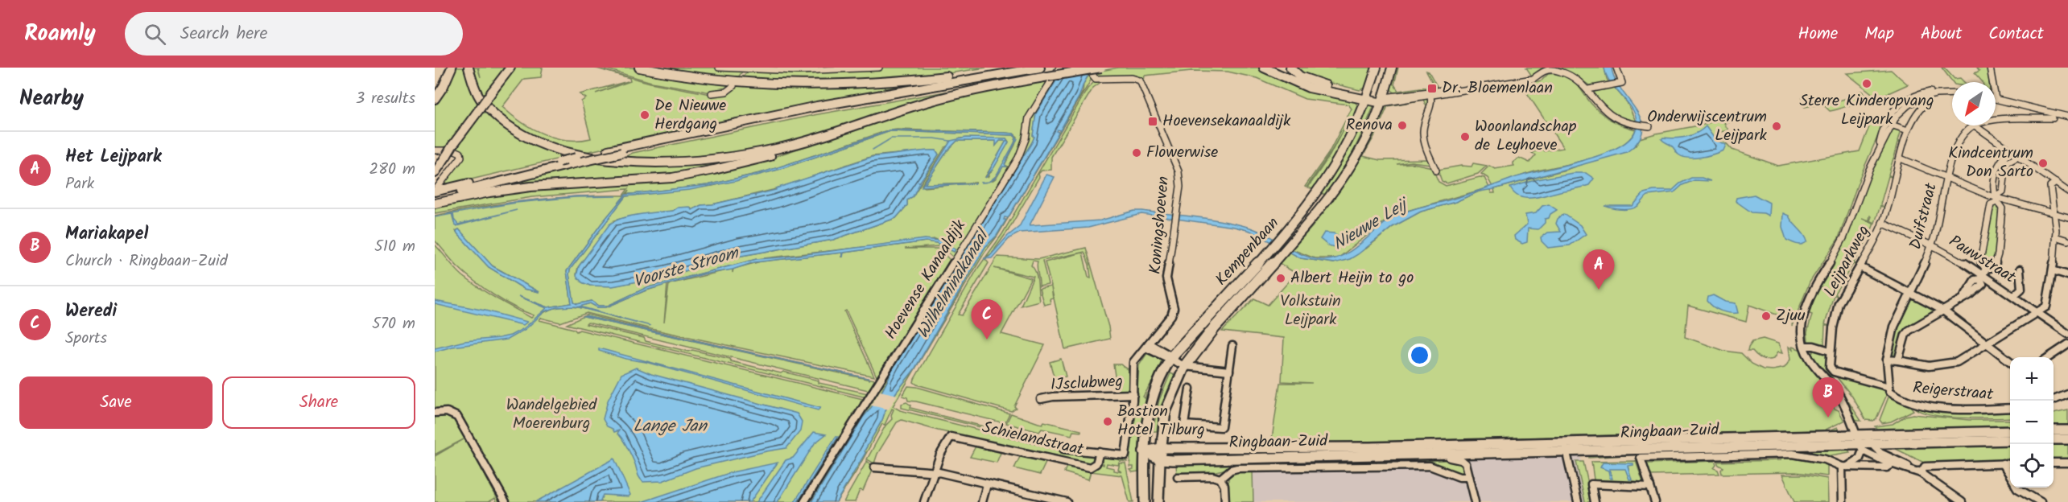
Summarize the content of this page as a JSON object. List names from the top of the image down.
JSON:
{
  "streets": {
    "highway": ["Kempenbaan"],
    "main road": ["Ringbaan-Zuid"],
    "street": [
      "Duifstraat",
      "Koningshoeven",
      "Pauwstraat",
      "Leijparkweg",
      "Hoevense Kanaaldijk",
      "IJsclubweg",
      "Reigerstraat",
      "Schielandstraat"
    ]
  },
  "crossings": [
    ["Duifstraat", "Pauwstraat"],
    ["Duifstraat", "Reigerstraat"],
    ["Kempenbaan", "Ringbaan-Zuid"],
    ["Pauwstraat", "Leijparkweg"],
    ["Leijparkweg", "Reigerstraat"]
  ],
  "water": [
    "Nieuwe Leij",
    "Voorste Stroom",
    "Wilhelminakanaal",
    "Lange Jan"
  ],
  "parks": ["Volkstuin Leijpark", "Wandelgebied Moerenburg"],
  "places": {
    "other": [
      "Sterre Kinderopvang Leijpark",
      "De Nieuwe Herdgang",
      "Renova",
      "Onderwijscentrum Leijpark",
      "Woonlandschap de Leyhoeve",
      "Flowerwise",
      "Kindcentrum Don Sarto",
      "Albert Heijn to go",
      "Zjuu",
      "Bastion Hotel Tilburg"
    ],
    "transit": ["Dr. Bloemenlaan", "Hoevensekanaaldijk"]
  },
  "north": "bottom left",
  "page": {
    "header": "Roamly",
    "search": "Search here",
    "nav": [
      "Home",
      "Map",
      "About",
      "Contact"
    ],
    "heading": ["Nearby", "3 results"],
    "list": [
      {
        "mark": "A",
        "name": "Het Leijpark",
        "note": "Park",
        "value": "280 m"
      },
      {
        "mark": "B",
        "name": "Mariakapel",
        "note": "Church · Ringbaan-Zuid",
        "value": "510 m"
      },
      {
        "mark": "C",
        "name": "Weredi",
        "note": "Sports",
        "value": "570 m"
      }
    ],
    "pins": ["A", "C", "B"],
    "map_buttons": ["+", "−"],
    "buttons": ["Save", "Share"]
  }
}
